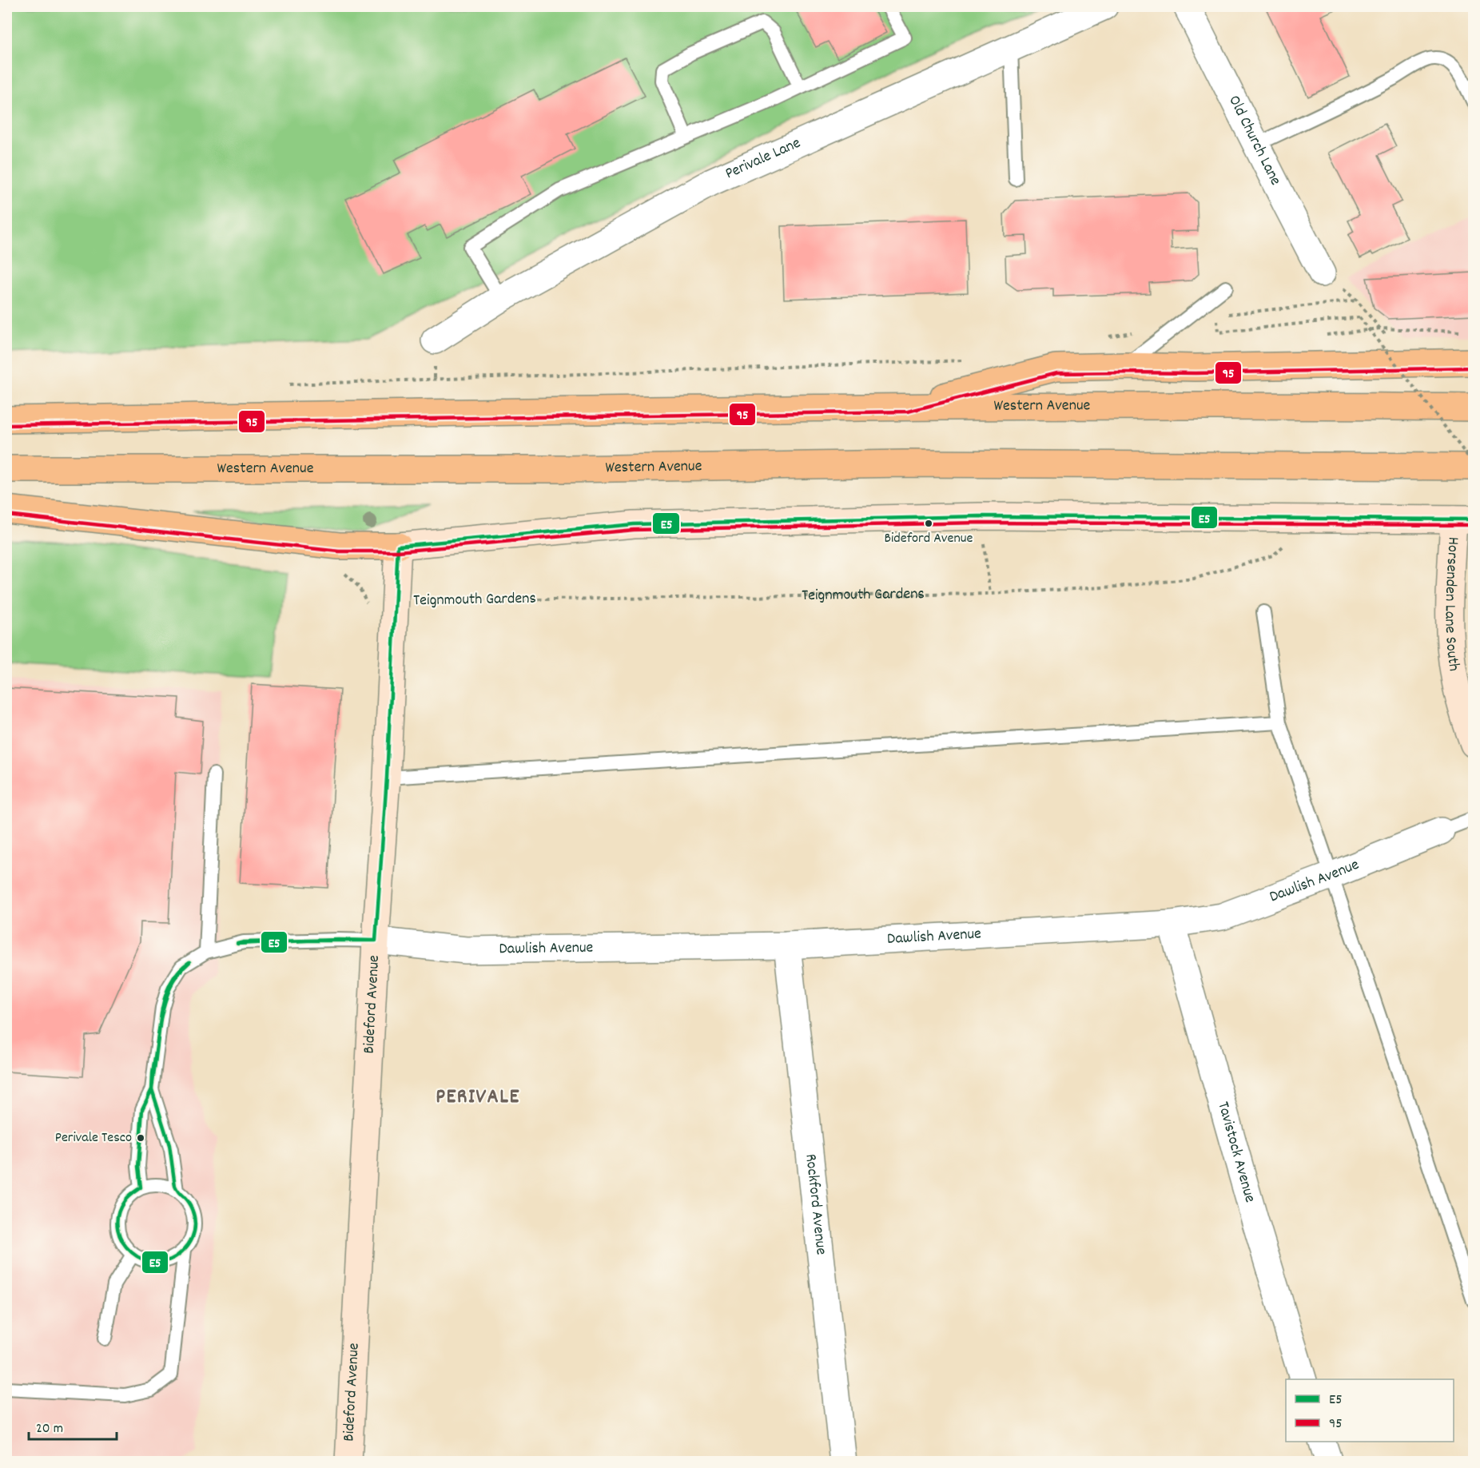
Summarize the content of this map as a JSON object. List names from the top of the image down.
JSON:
{
  "streets": {
    "highway": ["Western Avenue"],
    "street": [
      "Old Church Lane",
      "Perivale Lane",
      "Horsenden Lane South",
      "Dawlish Avenue",
      "Bideford Avenue",
      "Tavistock Avenue",
      "Rockford Avenue"
    ],
    "path": ["Teignmouth Gardens"]
  },
  "crossings": [
    ["Teignmouth Gardens", "Bideford Avenue"],
    ["Dawlish Avenue", "Bideford Avenue"],
    ["Dawlish Avenue", "Tavistock Avenue"],
    ["Dawlish Avenue", "Rockford Avenue"]
  ],
  "districts": ["PERIVALE"],
  "places": ["Bideford Avenue", "Perivale Tesco"],
  "lines": ["transit line 95", "transit line E5"],
  "legend": ["E5", "95"],
  "scale_bar": "20 m"
}
